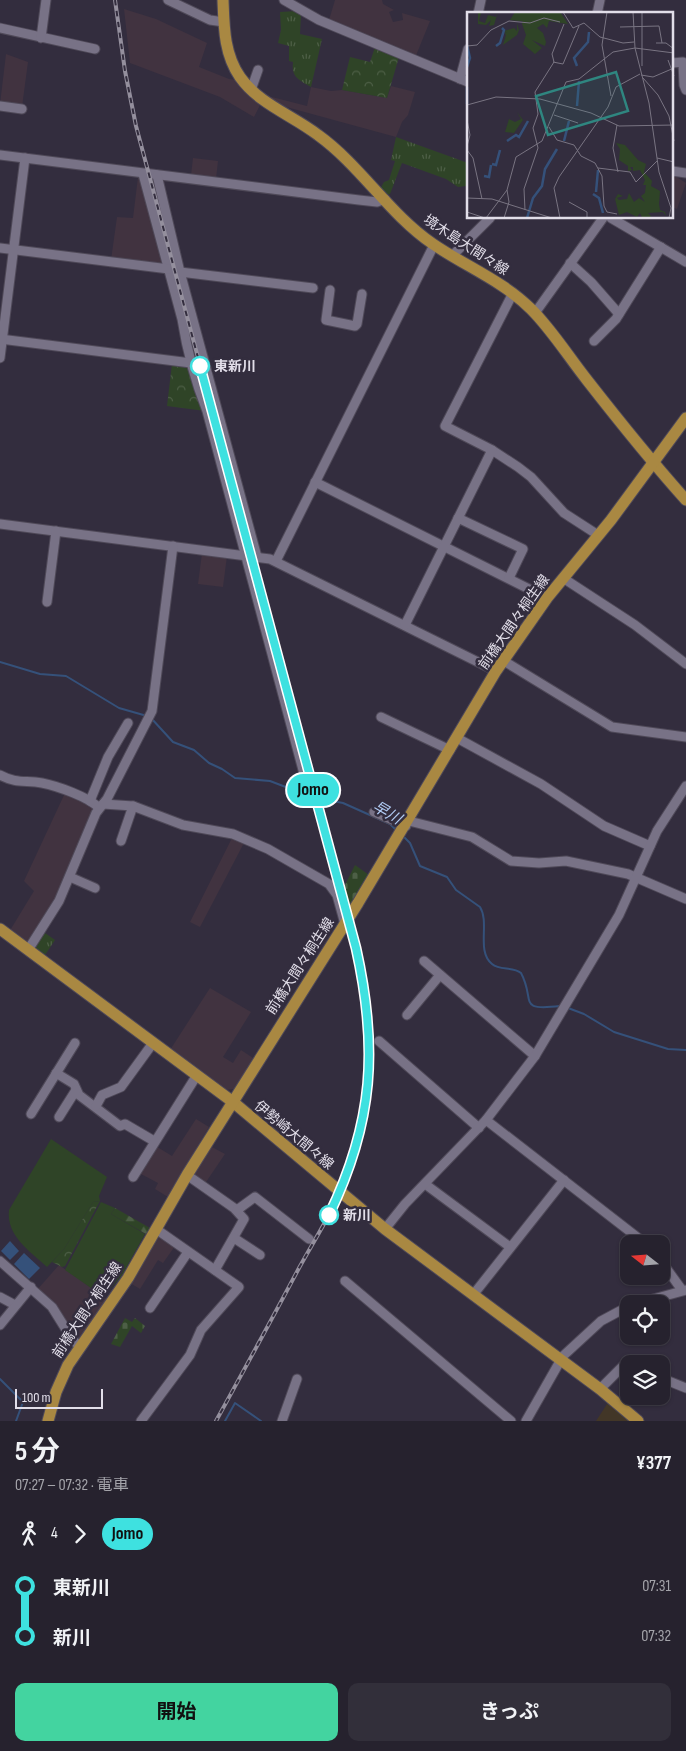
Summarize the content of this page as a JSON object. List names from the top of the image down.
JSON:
{
  "streets": {
    "main road": ["境木島大間々線", "前橋大間々桐生線", "伊勢崎大間々線"]
  },
  "crossings": [
    ["境木島大間々線", "前橋大間々桐生線"],
    ["前橋大間々桐生線", "伊勢崎大間々線"]
  ],
  "water": ["早川"],
  "places": ["東新川", "新川"],
  "scale_bar": "100 m",
  "north": "left",
  "page": {
    "on_map": "Jomo",
    "scale": "100 m",
    "heading": ["5 分", "07:27 – 07:32 · 電車", "¥377"],
    "legs": ["4", "Jomo"],
    "list": [
      {
        "name": "東新川",
        "value": "07:31"
      },
      {
        "name": "新川",
        "value": "07:32"
      }
    ],
    "buttons": ["開始", "きっぷ"]
  }
}
